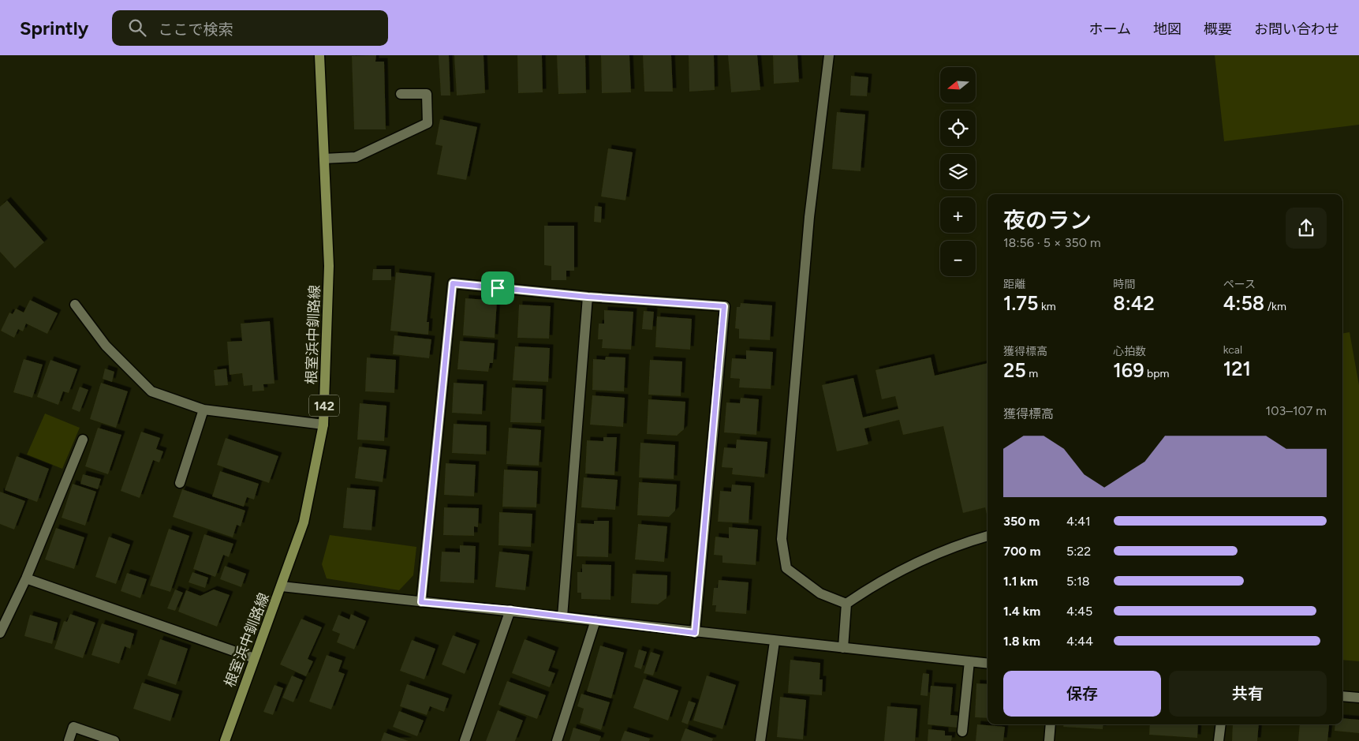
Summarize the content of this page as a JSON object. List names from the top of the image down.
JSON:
{
  "streets": {
    "main road": ["根室浜中釧路線", "142"]
  },
  "north": "left",
  "page": {
    "header": "Sprintly",
    "search": "ここで検索",
    "nav": [
      "ホーム",
      "地図",
      "概要",
      "お問い合わせ"
    ],
    "map_buttons": ["+", "−"],
    "heading": ["夜のラン", "18:56 · 5 × 350 m"],
    "stats": [
      ["距離", "1.75 km"],
      ["時間", "8:42"],
      ["ペース", "4:58 /km"],
      ["獲得標高", "25 m"],
      ["心拍数", "169 bpm"],
      ["kcal", "121"]
    ],
    "chart": ["獲得標高", "103–107 m"],
    "list": [
      {
        "name": "350 m",
        "note": "4:41"
      },
      {
        "name": "700 m",
        "note": "5:22"
      },
      {
        "name": "1.1 km",
        "note": "5:18"
      },
      {
        "name": "1.4 km",
        "note": "4:45"
      },
      {
        "name": "1.8 km",
        "note": "4:44"
      }
    ],
    "buttons": ["保存", "共有"]
  }
}
